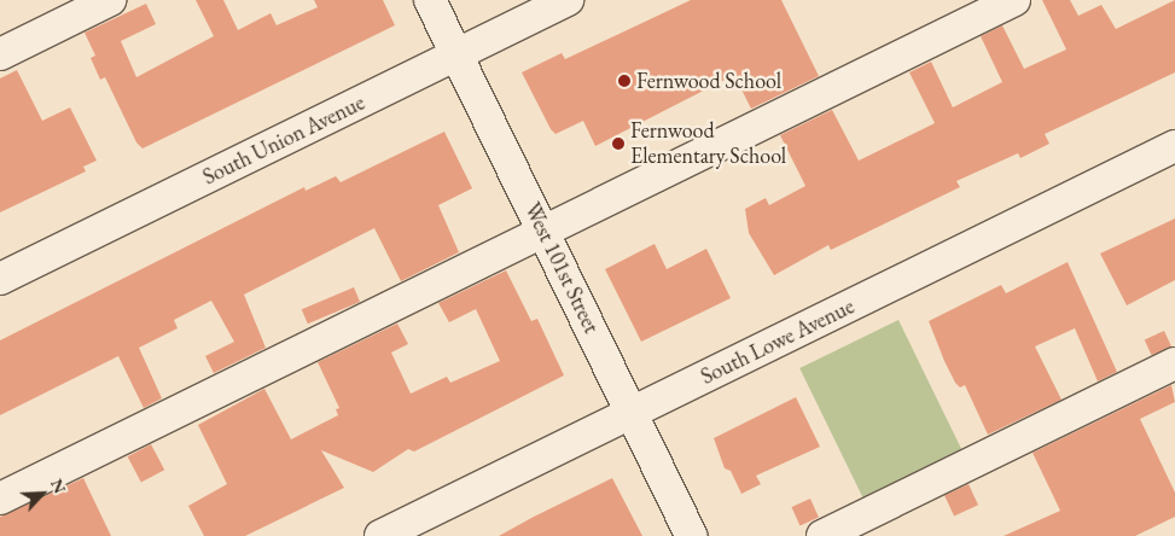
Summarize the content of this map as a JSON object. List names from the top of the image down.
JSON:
{
  "streets": {
    "street": ["South Union Avenue", "West 101st Street", "South Lowe Avenue"]
  },
  "crossings": [
    ["South Union Avenue", "West 101st Street"],
    ["West 101st Street", "South Lowe Avenue"]
  ],
  "places": ["Fernwood School", "Fernwood Elementary School"],
  "north": "top right"
}
